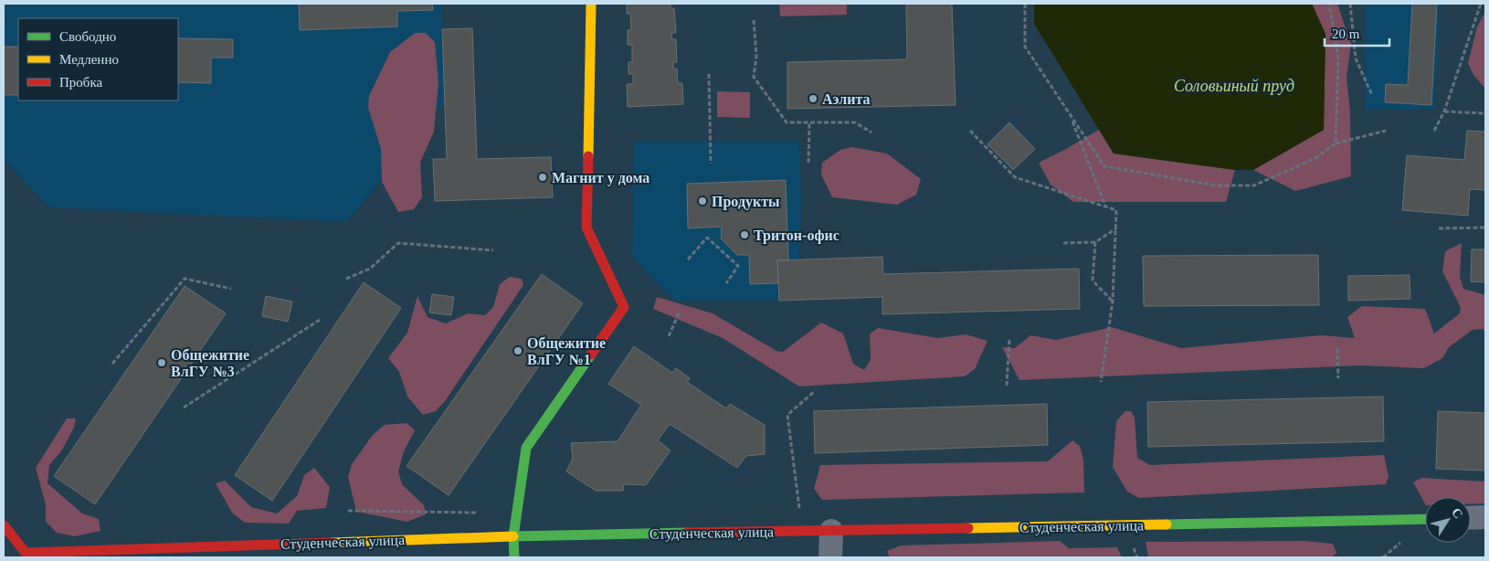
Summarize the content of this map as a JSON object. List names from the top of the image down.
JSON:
{
  "streets": {
    "street": ["Студенческая улица"]
  },
  "water": ["Соловьиный пруд"],
  "places": [
    "Аэлита",
    "Магнит у дома",
    "Продукты",
    "Тритон-офис",
    "Общежитие ВлГУ №1",
    "Общежитие ВлГУ №3"
  ],
  "legend": ["Свободно", "Медленно", "Пробка"],
  "scale_bar": "20 m",
  "north": "top right"
}
